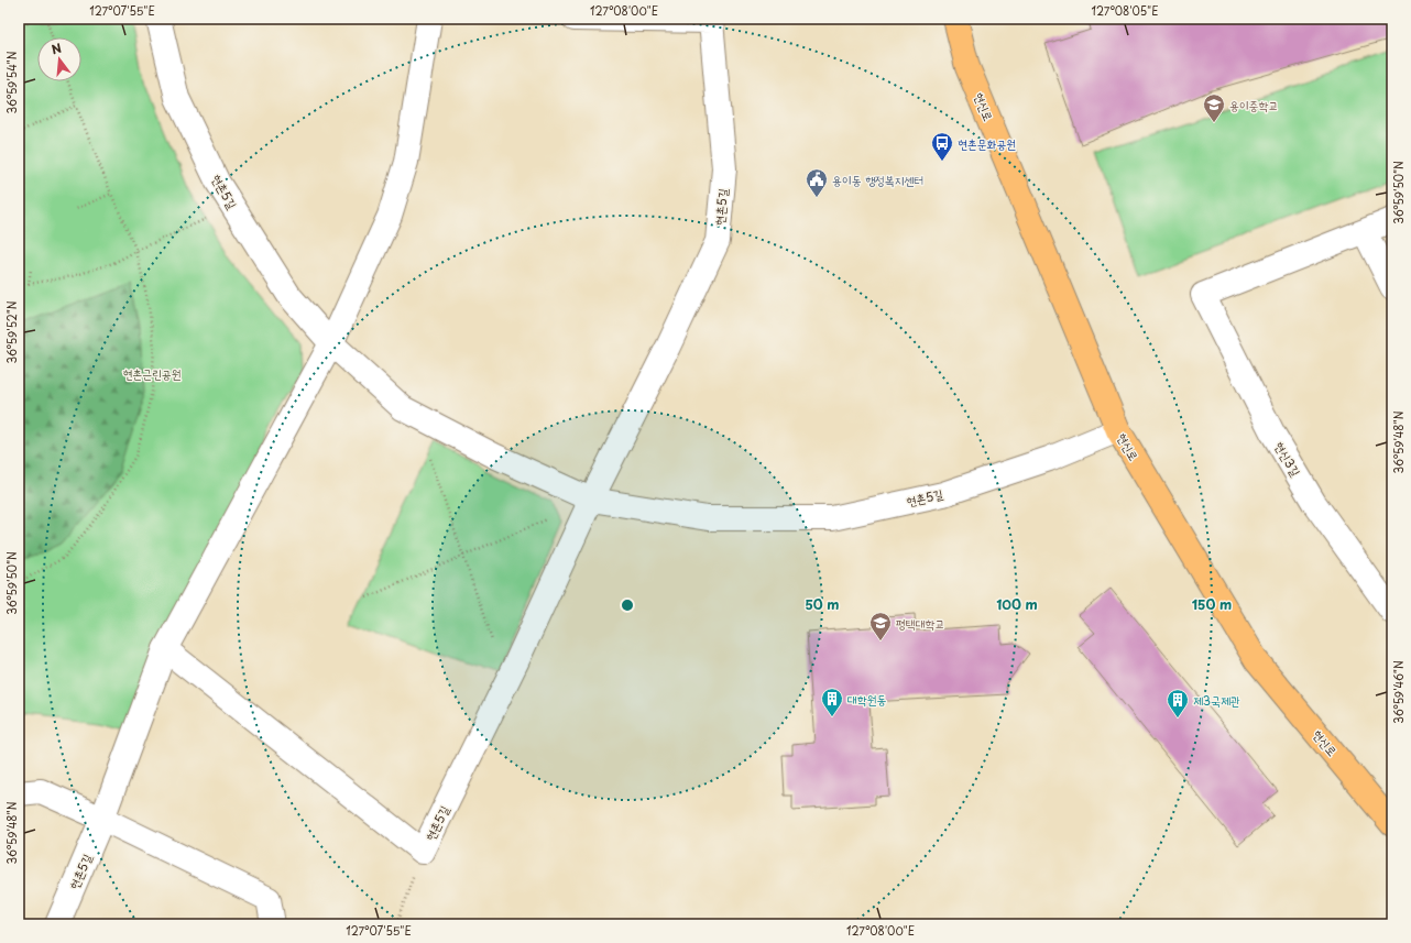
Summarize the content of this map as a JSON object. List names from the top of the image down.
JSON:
{
  "streets": {
    "main road": ["현신로"],
    "street": ["현촌5길", "현신3길"]
  },
  "crossings": [
    ["현신로", "현촌5길"]
  ],
  "parks": ["현촌근린공원"],
  "places": {
    "school or university": ["용이중학교", "평택대학교"],
    "bus stop": ["현촌문화공원"],
    "public building": ["용이동 행정복지센터"],
    "building": ["대학원동", "제3국제관"]
  },
  "north": "top",
  "coordinates": [
    "127°07'55\"E",
    "127°08'00\"E",
    "127°08'05\"E",
    "36°59'54\"N",
    "36°59'50\"N",
    "36°59'52\"N",
    "36°59'48\"N",
    "36°59'46\"N"
  ],
  "rings": ["50 m", "100 m", "150 m"]
}
